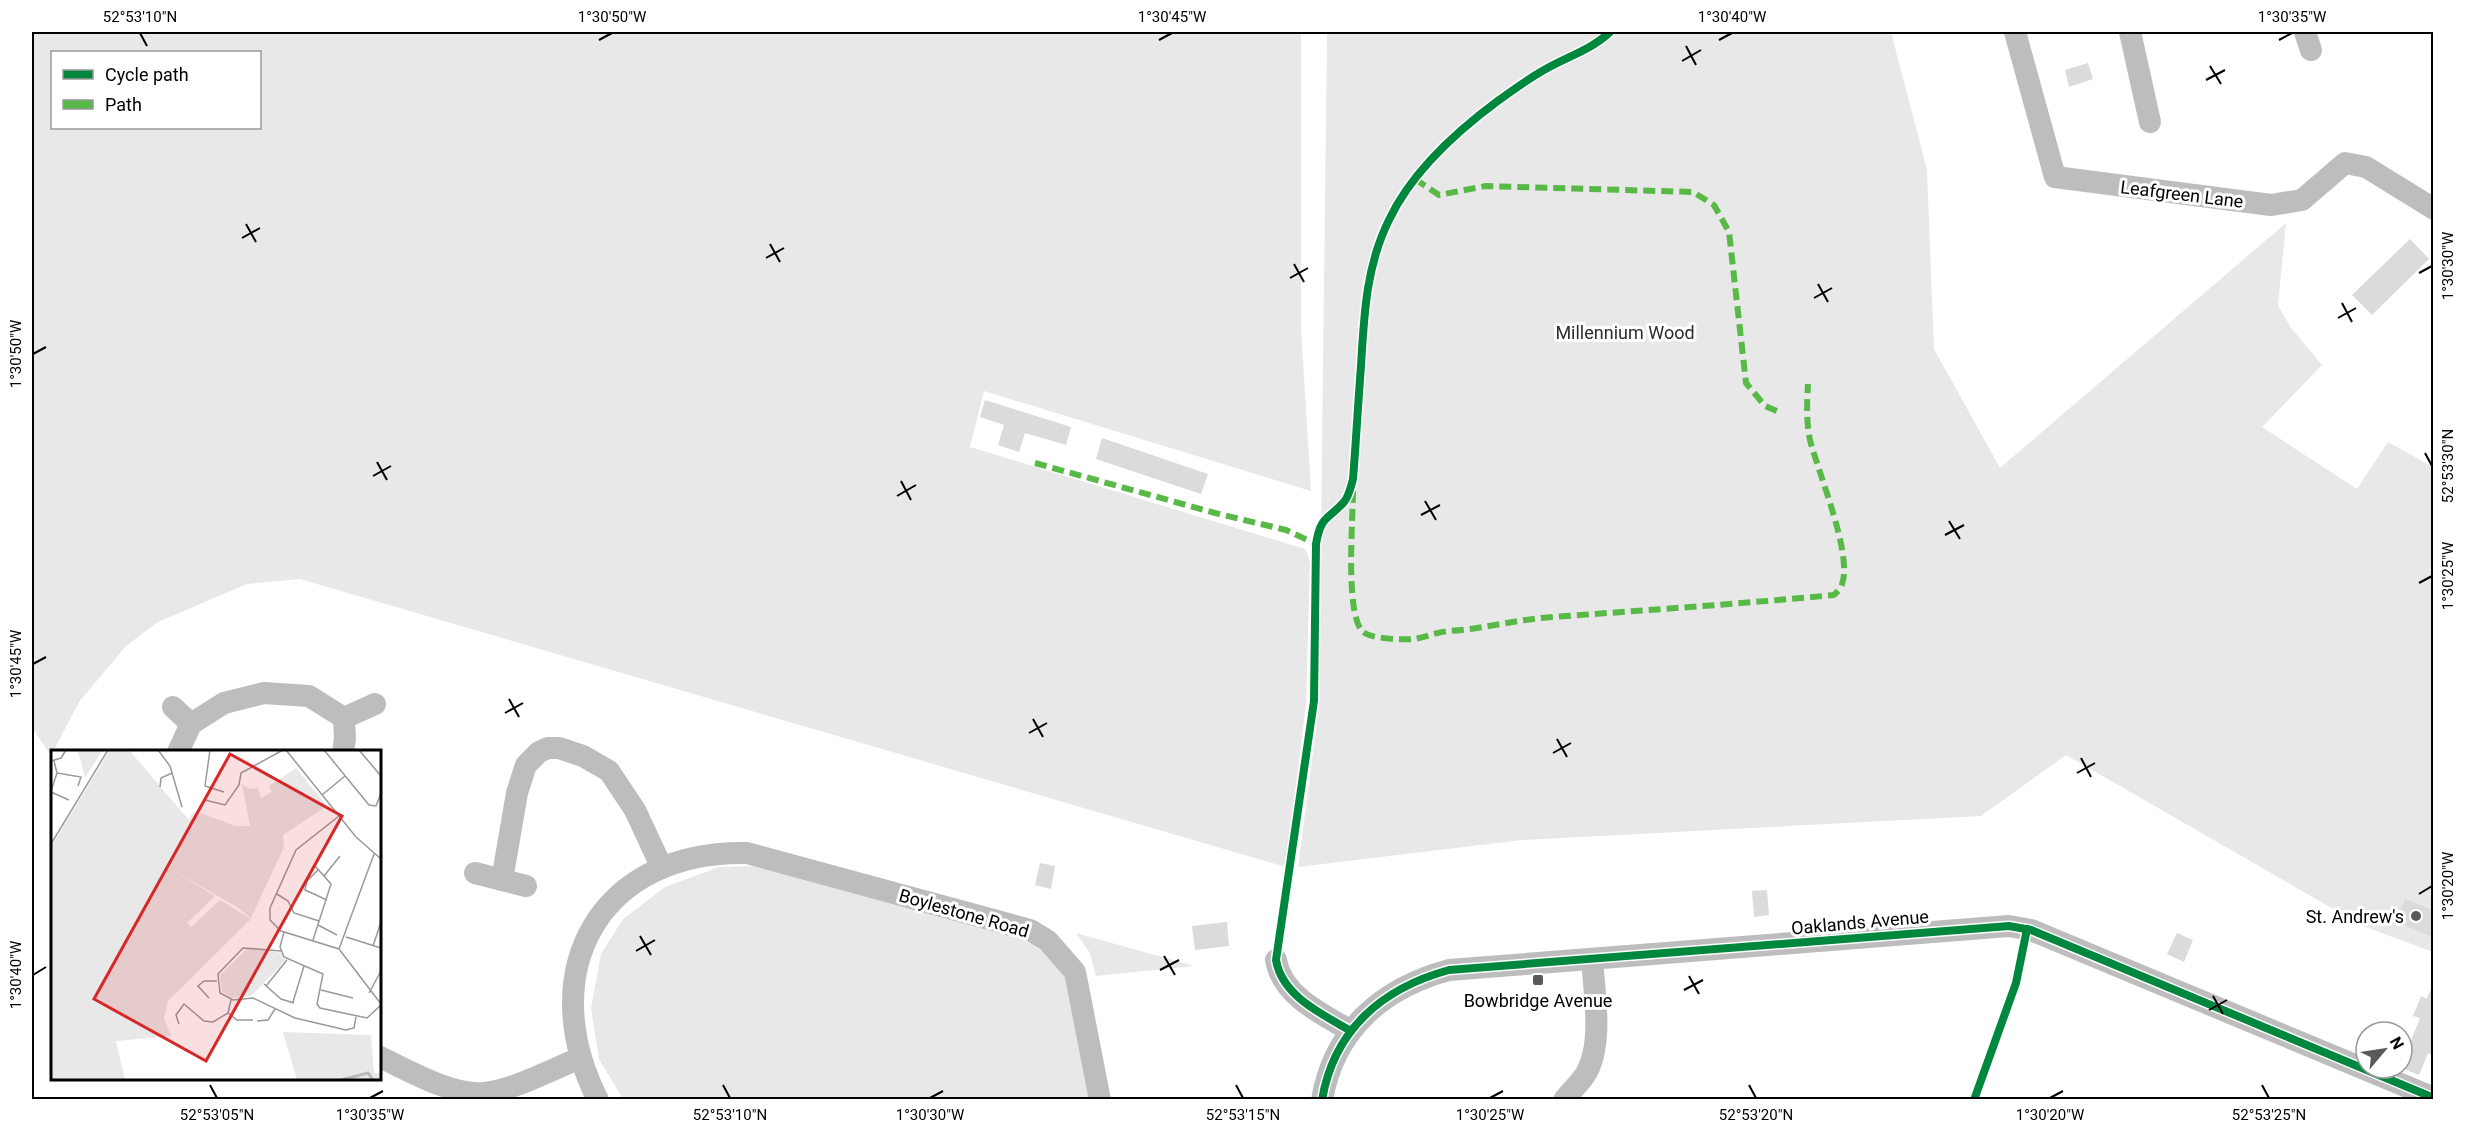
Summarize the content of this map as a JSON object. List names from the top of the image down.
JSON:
{
  "streets": {
    "street": ["Leafgreen Lane", "Boylestone Road", "Oaklands Avenue"]
  },
  "parks": ["Millennium Wood"],
  "places": {
    "other": ["St. Andrew's"],
    "transit": ["Bowbridge Avenue"]
  },
  "legend": ["Cycle path", "Path"],
  "north": "top right",
  "coordinates": [
    "52°53'10\"N",
    "1°30'50\"W",
    "1°30'45\"W",
    "1°30'40\"W",
    "1°30'35\"W",
    "1°30'30\"W",
    "52°53'30\"N",
    "1°30'25\"W",
    "1°30'20\"W",
    "52°53'05\"N",
    "52°53'15\"N",
    "52°53'20\"N",
    "52°53'25\"N"
  ]
}
